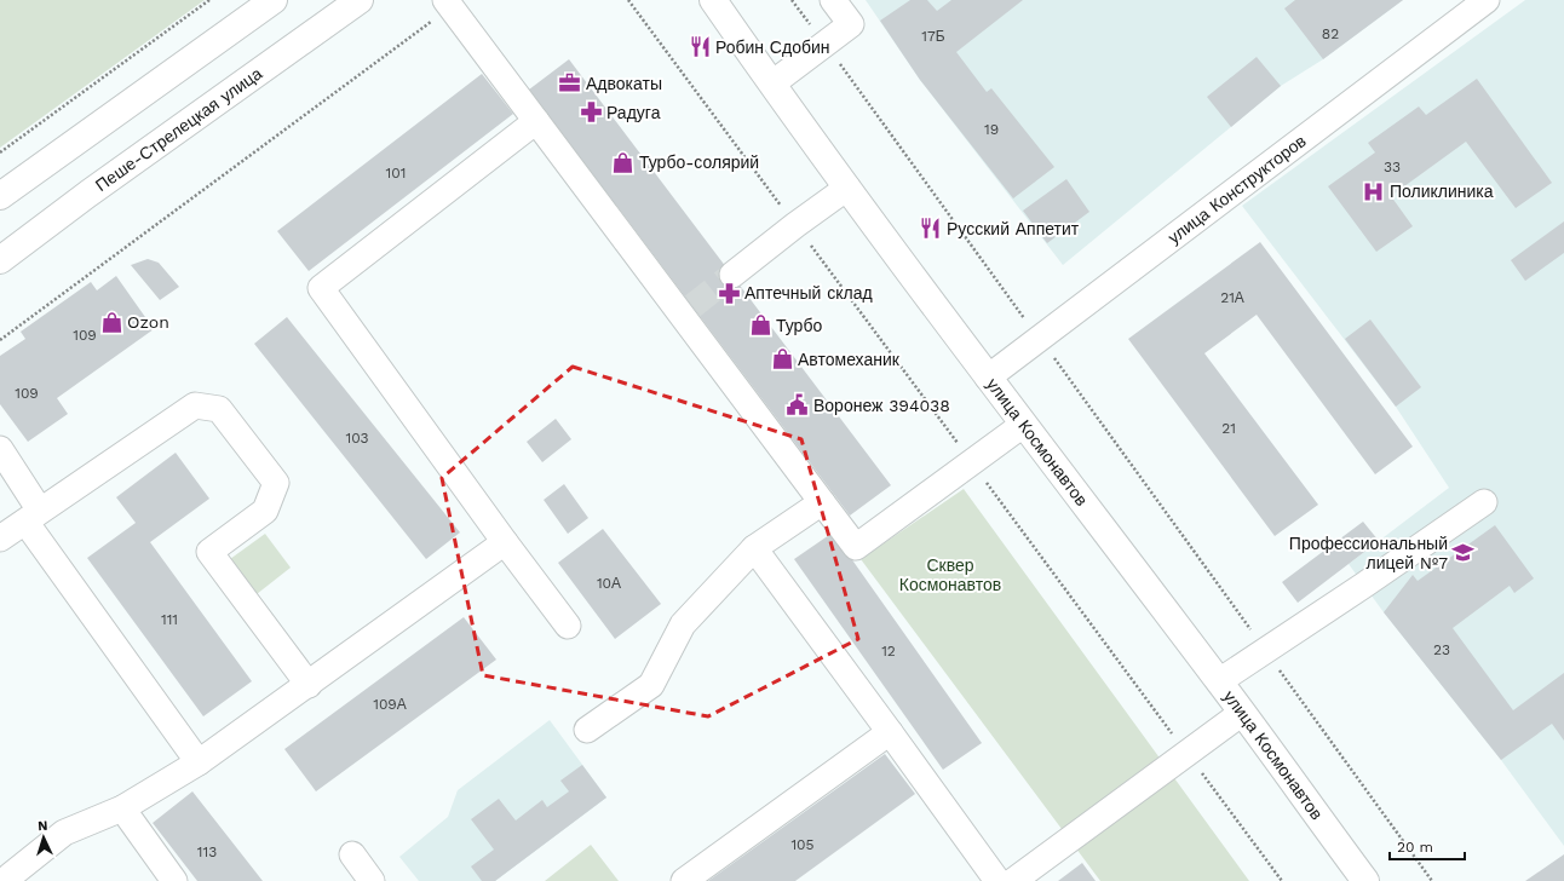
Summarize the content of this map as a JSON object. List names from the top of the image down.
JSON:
{
  "streets": {
    "main road": ["Пеше-Стрелецкая улица", "улица Космонавтов"],
    "street": ["улица Конструкторов"]
  },
  "crossings": [
    ["улица Конструкторов", "улица Космонавтов"]
  ],
  "parks": ["Сквер Космонавтов"],
  "places": {
    "restaurant": ["Робин Сдобин", "Русский Аппетит"],
    "office": ["Адвокаты"],
    "pharmacy": ["Радуга", "Аптечный склад"],
    "shop": [
      "Турбо-солярий",
      "Ozon",
      "Турбо",
      "Автомеханик"
    ],
    "hospital": ["Поликлиника"],
    "public building": ["Воронеж 394038"],
    "school or university": ["Профессиональный лицей №7"]
  },
  "house_numbers": [
    "82",
    "17Б",
    "19",
    "33",
    "101",
    "21А",
    "109",
    "109",
    "21",
    "103",
    "10А",
    "111",
    "23",
    "12",
    "109А",
    "105",
    "113"
  ],
  "scale_bar": "20 m",
  "north": "top"
}
